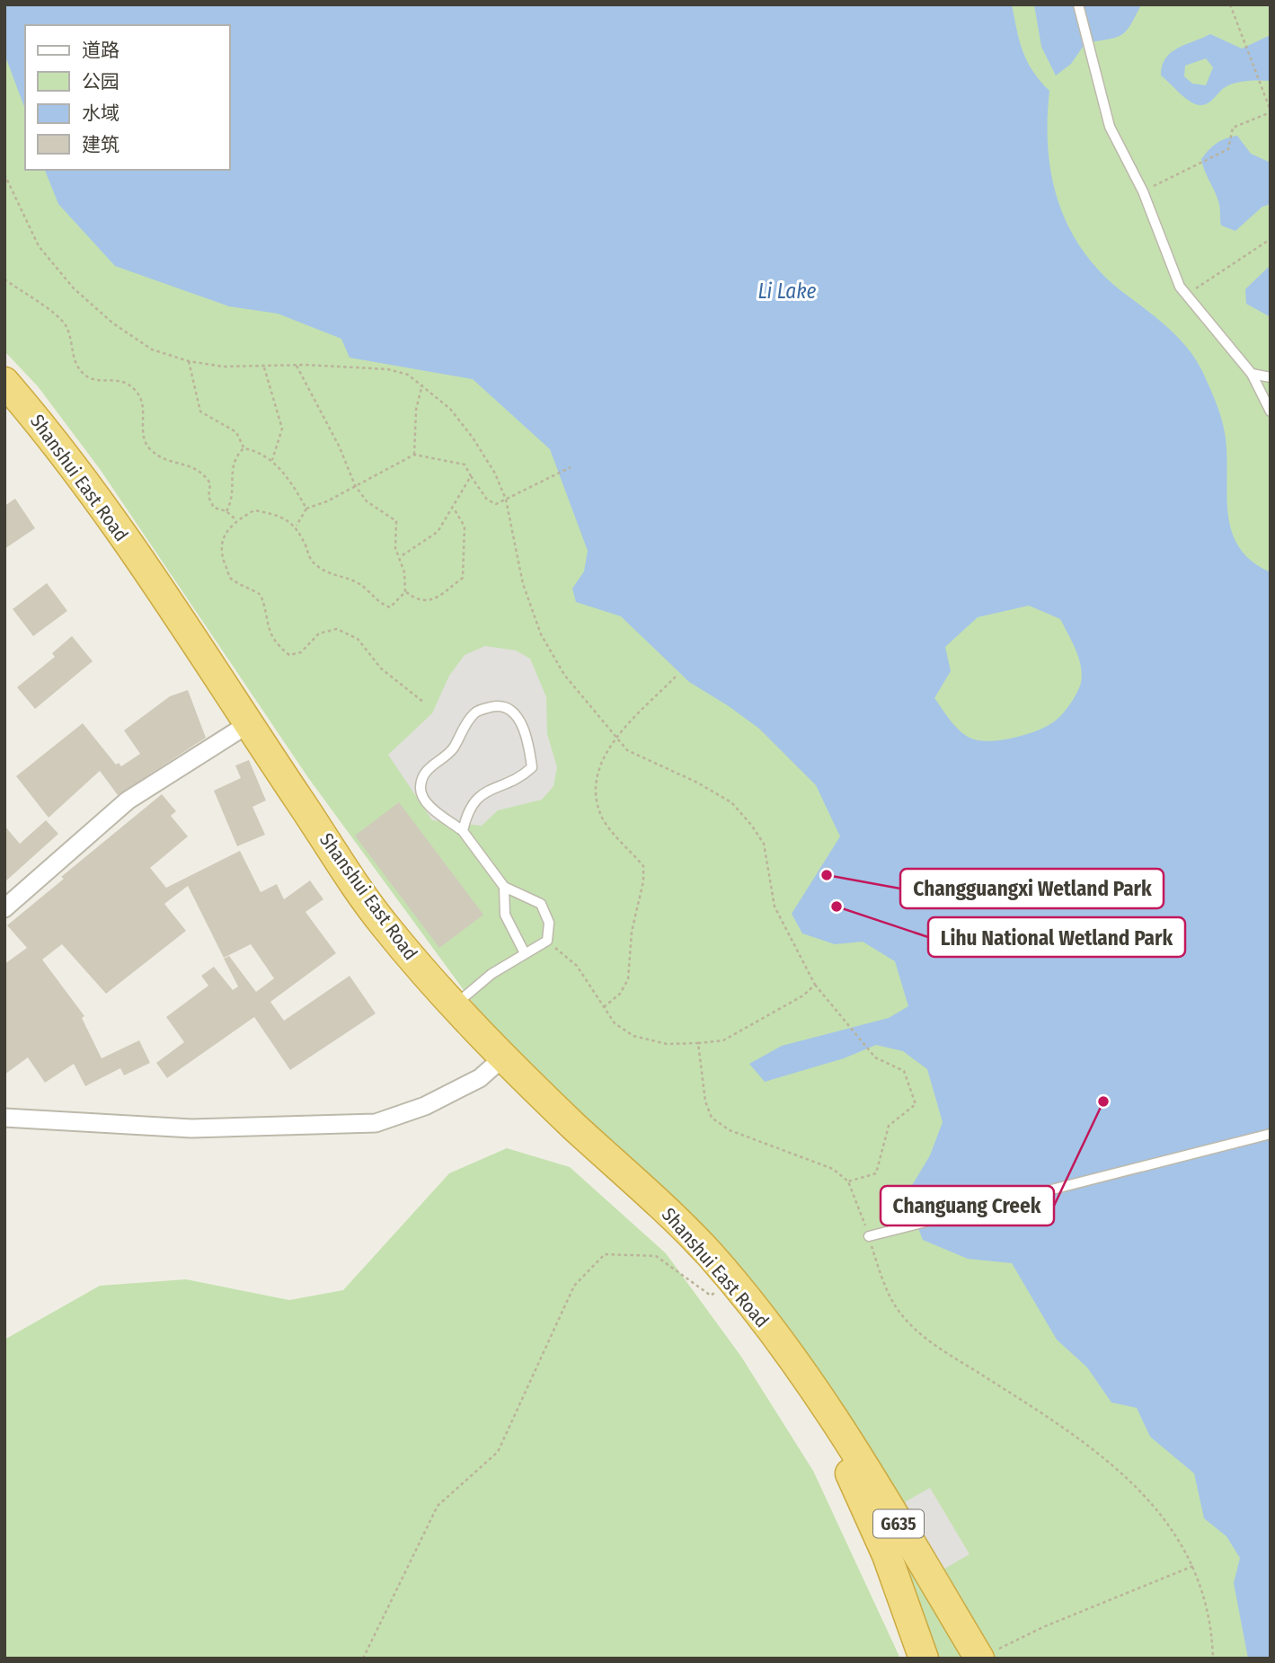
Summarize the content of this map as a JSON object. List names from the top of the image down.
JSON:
{
  "streets": {
    "highway": ["Shanshui East Road", "G635"]
  },
  "water": ["Li Lake"],
  "places": ["Changguangxi Wetland Park", "Lihu National Wetland Park", "Changuang Creek"],
  "legend": [
    "道路",
    "公园",
    "水域",
    "建筑"
  ]
}
